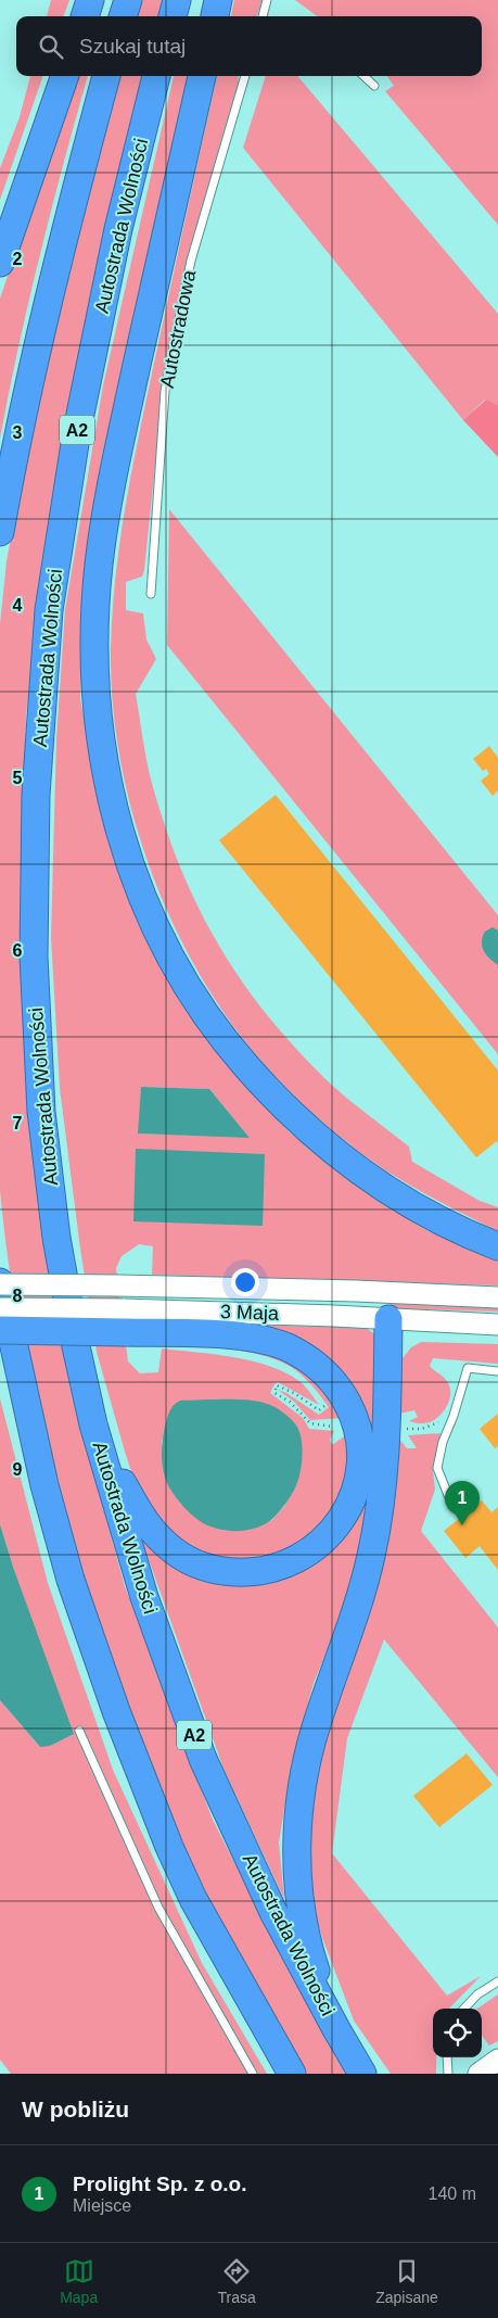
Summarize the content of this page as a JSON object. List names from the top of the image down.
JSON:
{
  "streets": {
    "highway": ["Autostrada Wolności", "A2"],
    "main road": ["3 Maja"],
    "lane": ["Autostradowa"]
  },
  "page": {
    "search": "Szukaj tutaj",
    "pins": "1",
    "heading": "W pobliżu",
    "list": [
      {
        "mark": "1",
        "name": "Prolight Sp. z o.o.",
        "note": "Miejsce",
        "value": "140 m"
      }
    ],
    "nav": ["Mapa", "Trasa", "Zapisane"]
  },
  "grid": {
    "rows": [
      "2",
      "3",
      "4",
      "5",
      "6",
      "7",
      "8",
      "9"
    ]
  }
}
